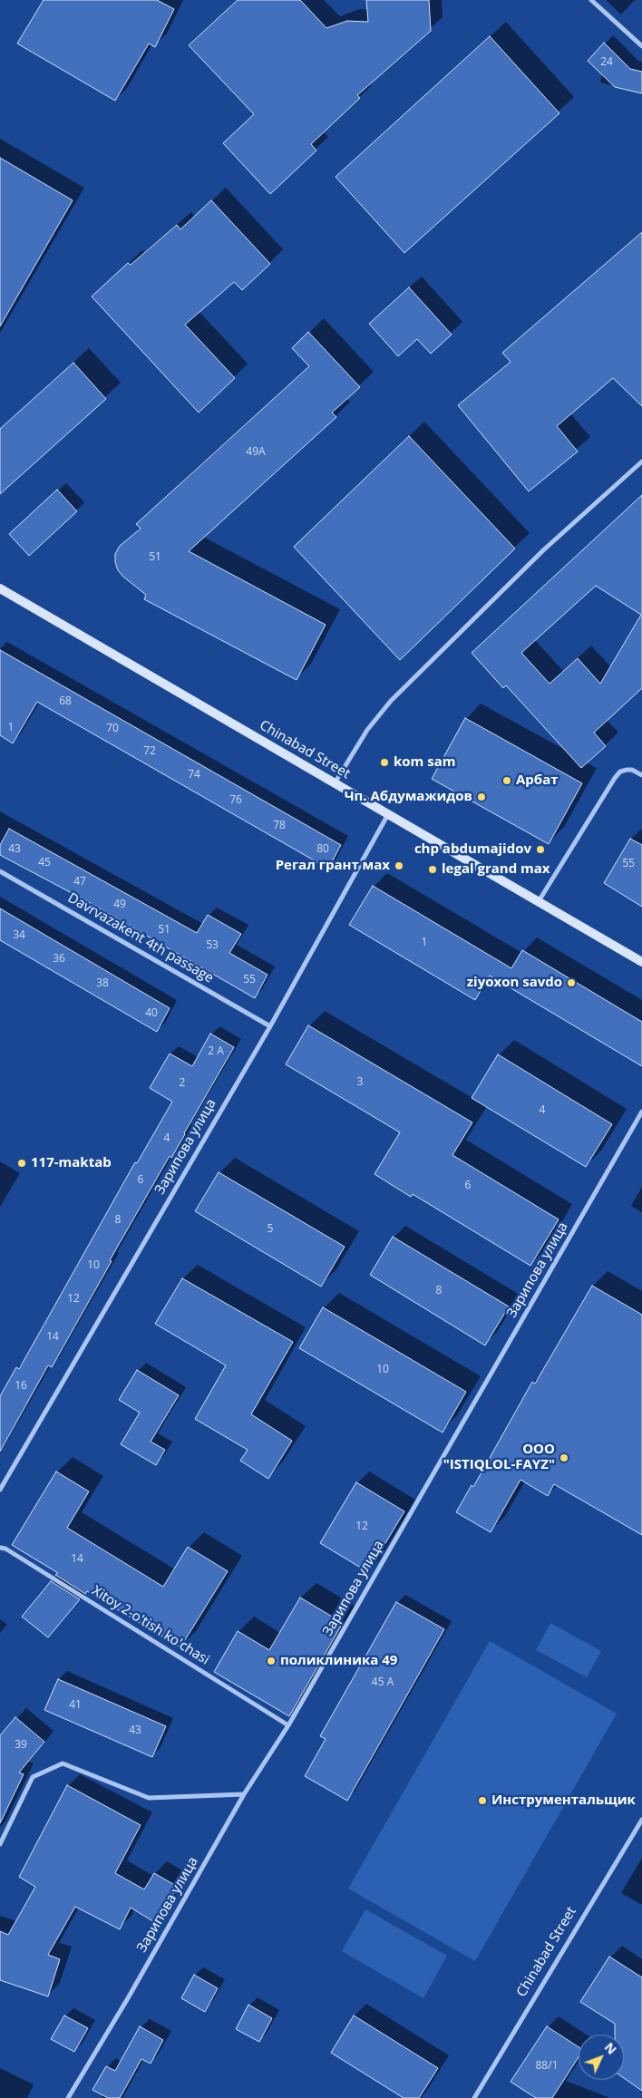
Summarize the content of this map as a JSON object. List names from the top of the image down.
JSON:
{
  "streets": {
    "main road": ["Chinabad Street"],
    "street": ["Davrvazakent 4th passage", "Зарипова улица", "Xitoy 2-o'tish ko'chasi"]
  },
  "crossings": [
    ["Chinabad Street", "Зарипова улица"],
    ["Davrvazakent 4th passage", "Зарипова улица"],
    ["Зарипова улица", "Xitoy 2-o'tish ko'chasi"]
  ],
  "places": [
    "kom sam",
    "Арбат",
    "Чп. Абдумажидов",
    "chp abdumajidov",
    "Регал грант мах",
    "legal grand max",
    "ziyoxon savdo",
    "117-maktab",
    "ООО \"ISTIQLOL-FAYZ\"",
    "поликлиника 49",
    "Инструментальщик"
  ],
  "house_numbers": [
    "24",
    "49А",
    "51",
    "68",
    "1",
    "70",
    "72",
    "74",
    "76",
    "78",
    "43",
    "80",
    "45",
    "55",
    "47",
    "49",
    "51",
    "34",
    "1",
    "53",
    "36",
    "55",
    "38",
    "40",
    "2 A",
    "3",
    "2",
    "4",
    "4",
    "6",
    "6",
    "8",
    "5",
    "10",
    "8",
    "12",
    "14",
    "10",
    "16",
    "12",
    "14",
    "45 A",
    "41",
    "43",
    "39",
    "88/1"
  ],
  "north": "top right"
}
